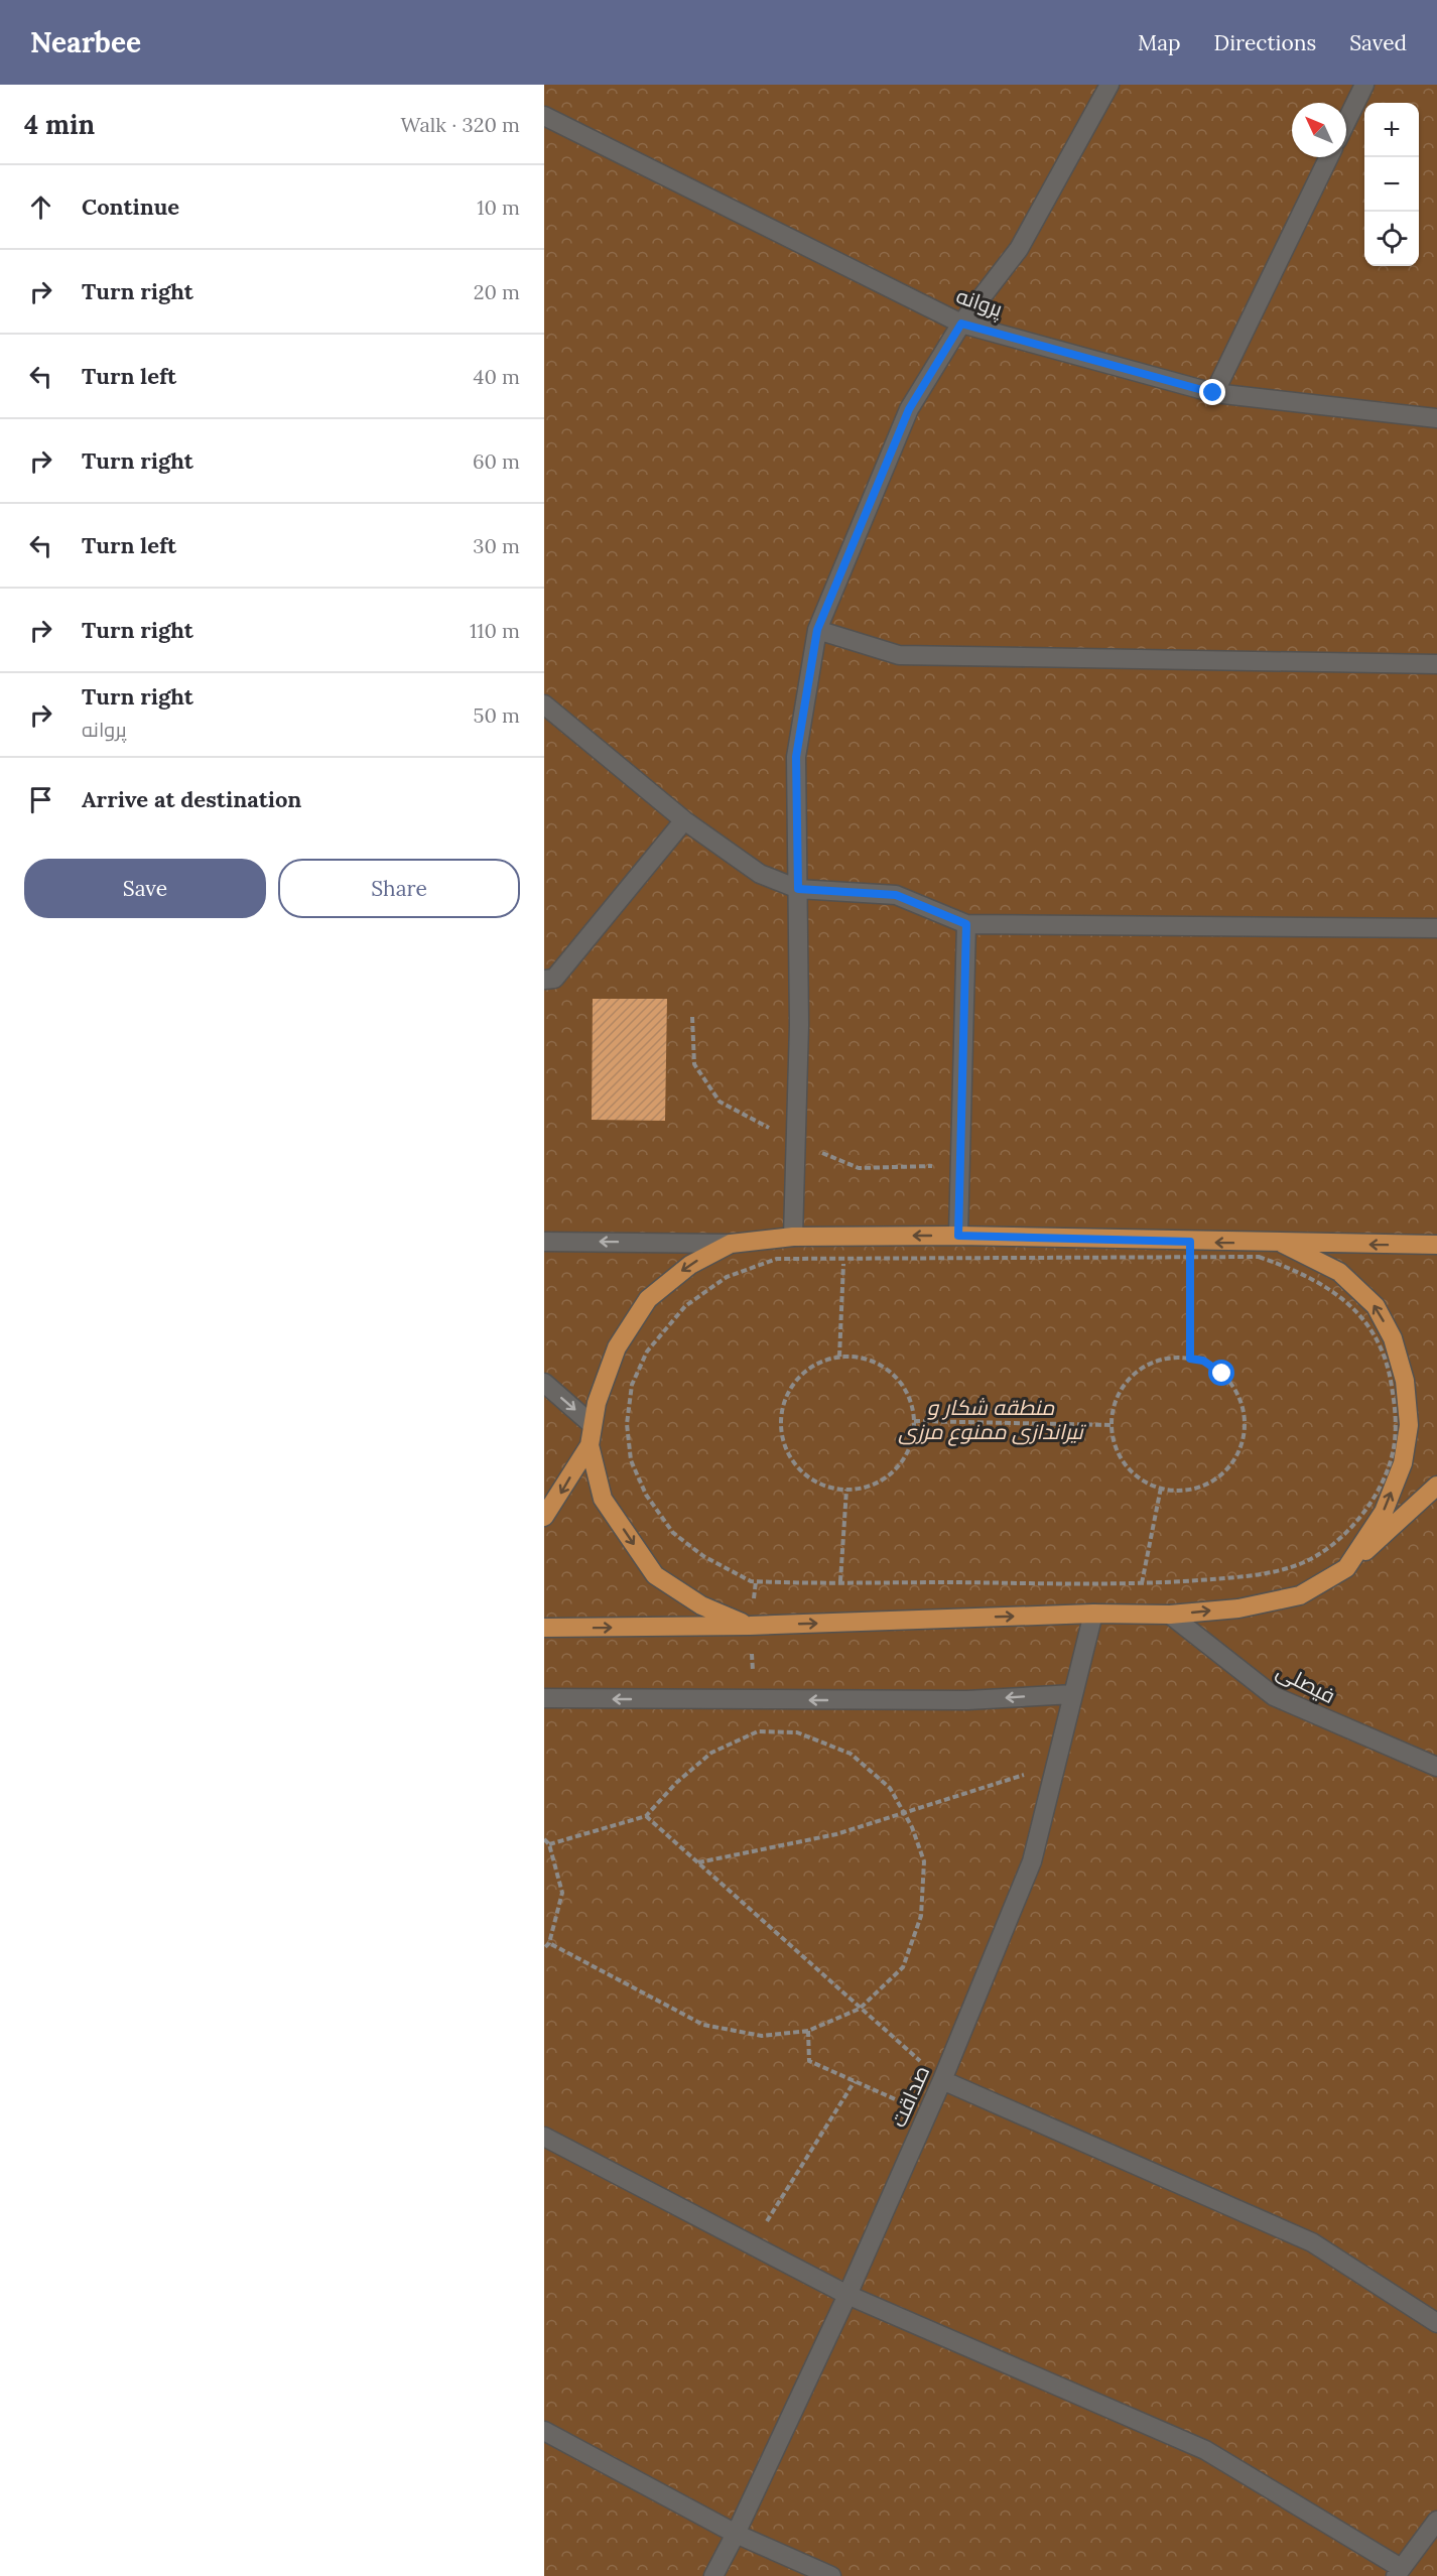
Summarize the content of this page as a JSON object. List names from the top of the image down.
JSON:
{
  "streets": {
    "street": ["پروانه", "فیصلی", "صداقت"]
  },
  "parks": ["منطقه شکار و تیراندازی ممنوع مرزی"],
  "north": "top left",
  "page": {
    "header": "Nearbee",
    "nav": ["Map", "Directions", "Saved"],
    "heading": ["4 min", "Walk · 320 m"],
    "map_buttons": ["+", "−"],
    "list": [
      ["Continue", "10 m"],
      ["Turn right", "20 m"],
      ["Turn left", "40 m"],
      ["Turn right", "60 m"],
      ["Turn left", "30 m"],
      ["Turn right", "110 m"],
      ["Turn right", "پروانه", "50 m"],
      "Arrive at destination"
    ],
    "buttons": ["Save", "Share"]
  }
}
